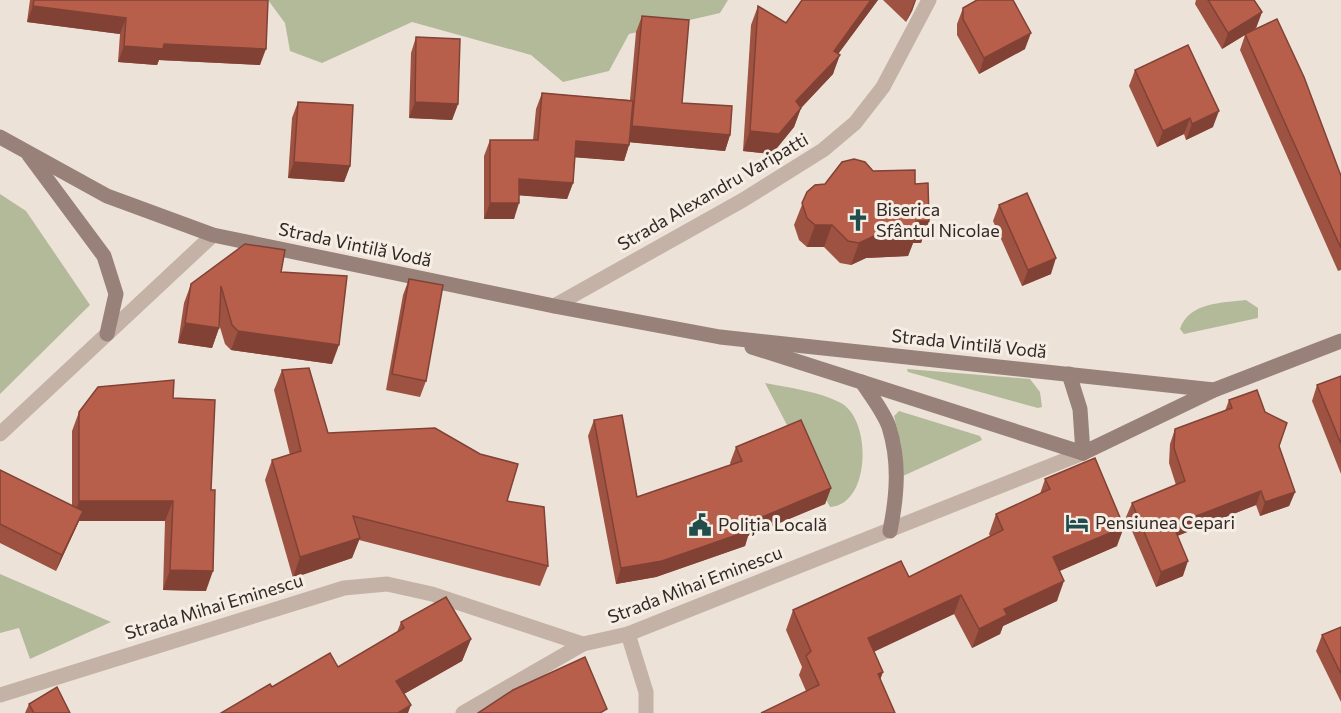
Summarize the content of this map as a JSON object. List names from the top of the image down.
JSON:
{
  "streets": {
    "main road": ["Strada Vintilă Vodă"],
    "street": ["Strada Alexandru Varipatti", "Strada Mihai Eminescu"]
  },
  "crossings": [
    ["Strada Alexandru Varipatti", "Strada Vintilă Vodă"],
    ["Strada Vintilă Vodă", "Strada Mihai Eminescu"]
  ],
  "places": {
    "church": ["Biserica Sfântul Nicolae"],
    "hotel": ["Pensiunea Cepari"],
    "public building": ["Poliția Locală"]
  }
}
